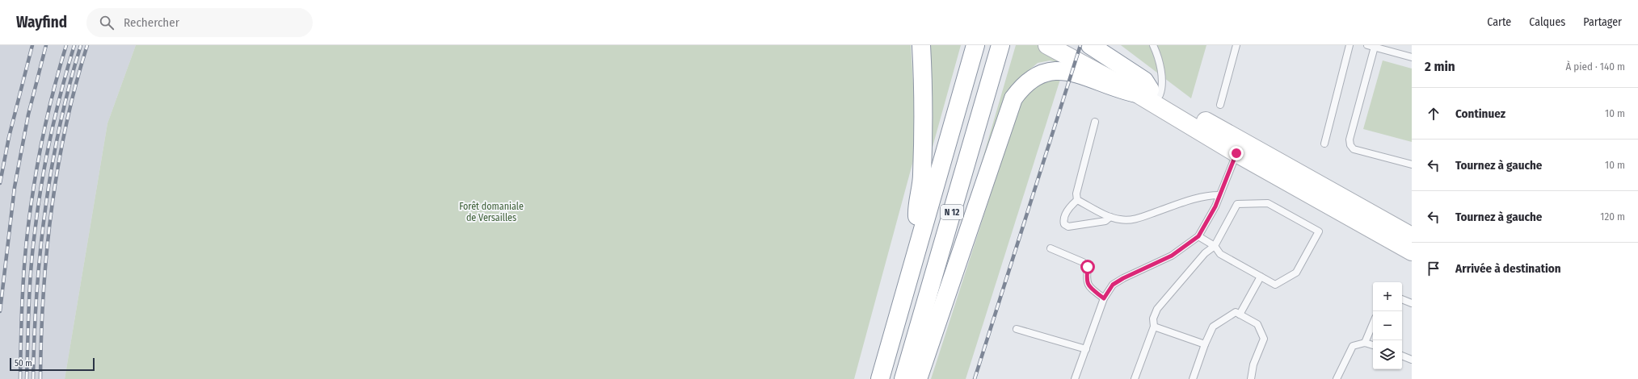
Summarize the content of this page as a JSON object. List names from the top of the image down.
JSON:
{
  "streets": {
    "main road": ["N 12"]
  },
  "parks": ["Forêt domaniale de Versailles"],
  "scale_bar": "50 m",
  "page": {
    "header": "Wayfind",
    "search": "Rechercher",
    "nav": ["Carte", "Calques", "Partager"],
    "heading": ["2 min", "À pied · 140 m"],
    "list": [
      ["Continuez", "10 m"],
      ["Tournez à gauche", "10 m"],
      ["Tournez à gauche", "120 m"],
      "Arrivée à destination"
    ],
    "map_buttons": ["+", "−"],
    "scale": "50 m"
  }
}
